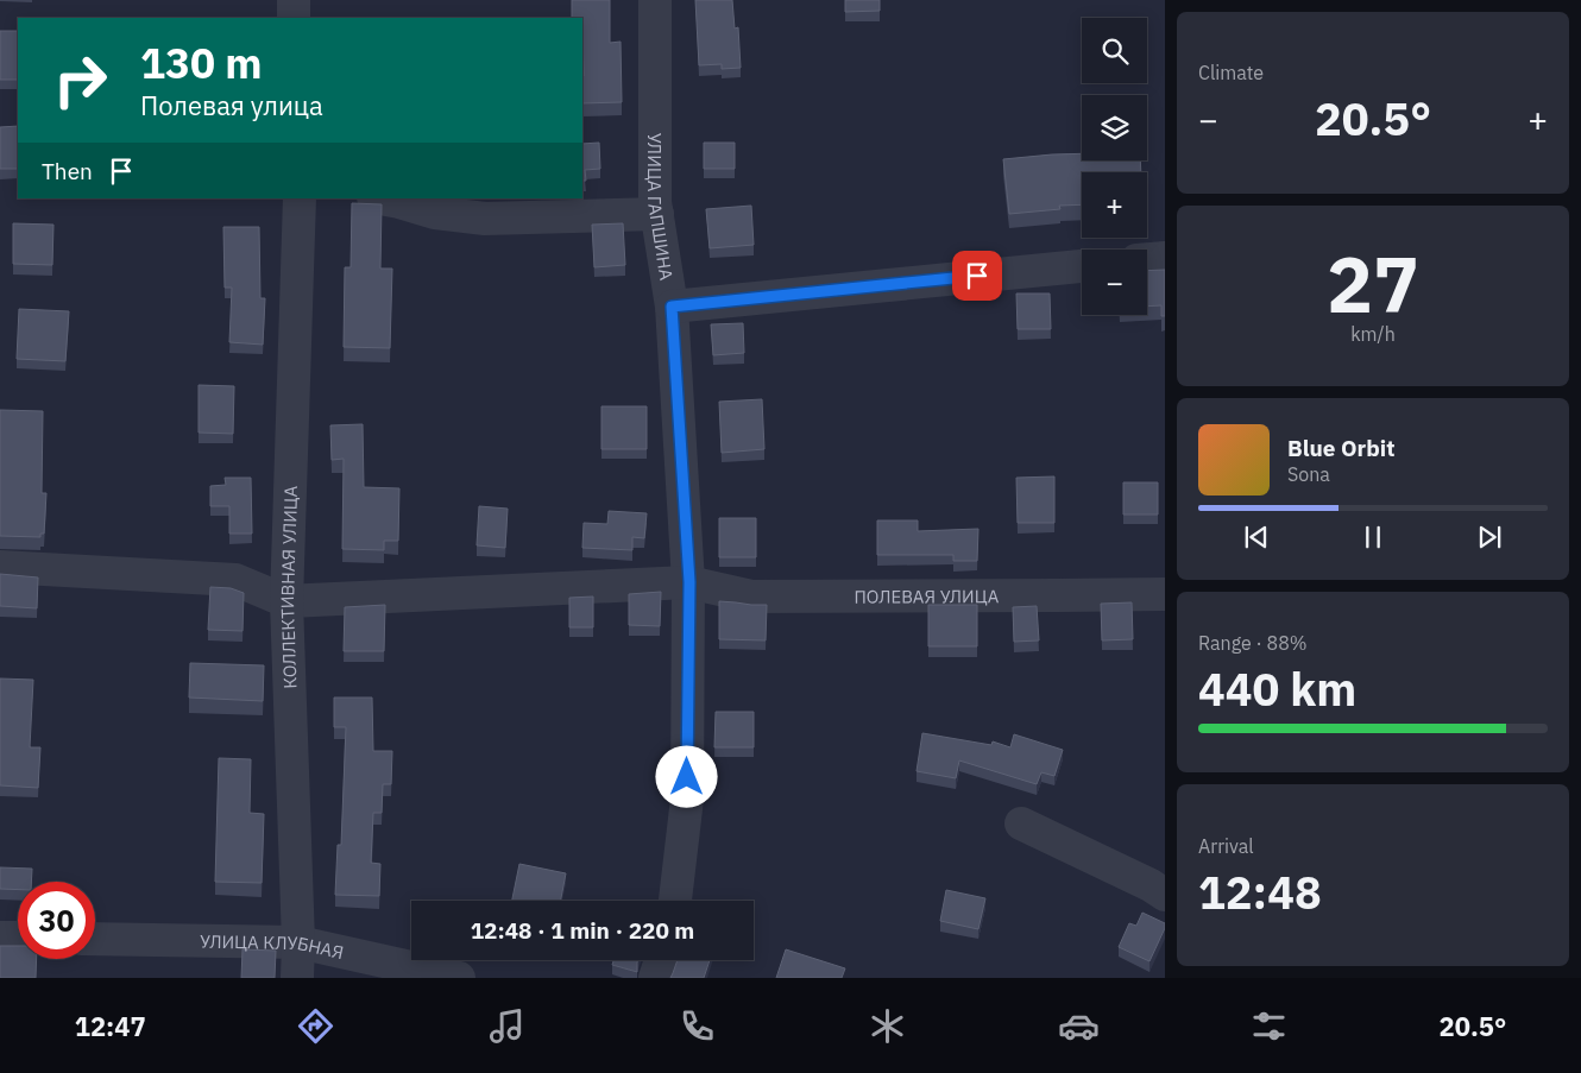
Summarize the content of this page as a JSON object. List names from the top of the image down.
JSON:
{
  "streets": {
    "street": [
      "УЛИЦА ГАПШИНА",
      "КОЛЛЕКТИВНАЯ УЛИЦА",
      "ПОЛЕВАЯ УЛИЦА",
      "УЛИЦА КЛУБНАЯ"
    ]
  },
  "crossings": [
    ["УЛИЦА ГАПШИНА", "ПОЛЕВАЯ УЛИЦА"],
    ["КОЛЛЕКТИВНАЯ УЛИЦА", "ПОЛЕВАЯ УЛИЦА"],
    ["КОЛЛЕКТИВНАЯ УЛИЦА", "УЛИЦА КЛУБНАЯ"]
  ],
  "page": {
    "tile": [
      "Climate",
      ["27", "km/h"],
      ["Range · 88%", "440 km"],
      ["Arrival", "12:48"]
    ],
    "map_buttons": ["+", "−"],
    "turn": ["130 m", "Полевая улица"],
    "heat": ["−", "20.5°", "+"],
    "then": "Then",
    "song": ["Blue Orbit", "Sona"],
    "limit": "30",
    "trip": "12:48 · 1 min · 220 m",
    "tabs": ["12:47", "20.5°"]
  }
}
